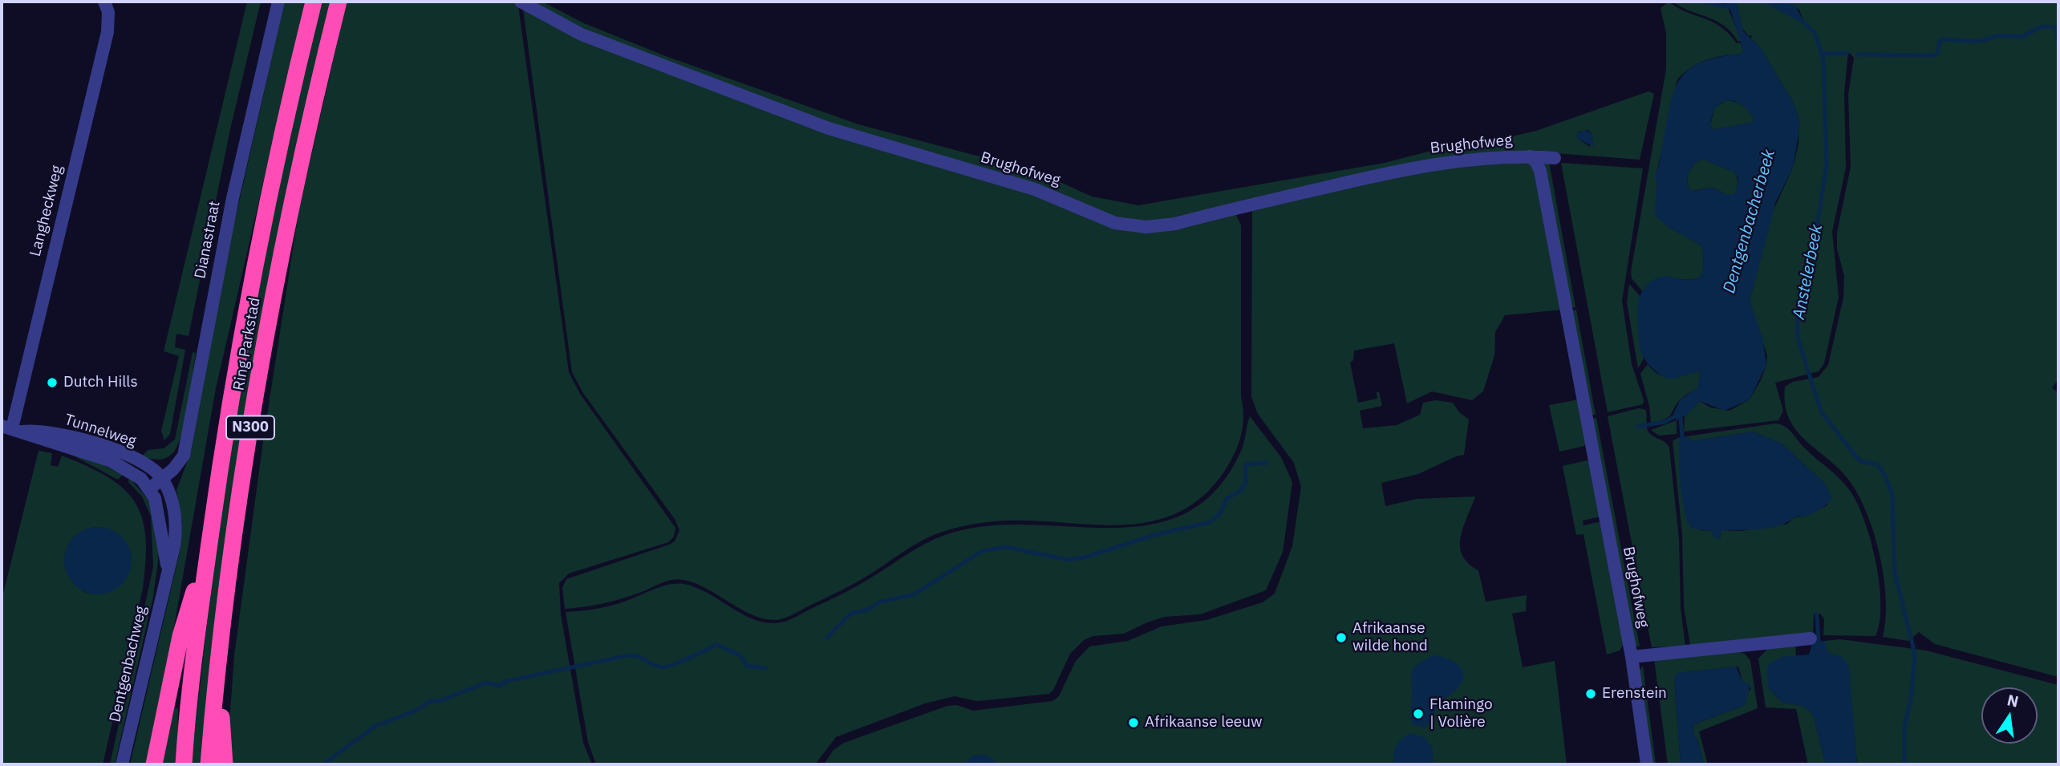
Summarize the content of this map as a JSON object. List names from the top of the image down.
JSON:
{
  "streets": {
    "highway": ["Ring Parkstad", "N300"],
    "street": [
      "Brughofweg",
      "Langheckweg",
      "Dianastraat",
      "Tunnelweg",
      "Dentgenbachweg"
    ]
  },
  "crossings": [
    ["Langheckweg", "Tunnelweg"],
    ["Dianastraat", "Tunnelweg"],
    ["Dianastraat", "Dentgenbachweg"],
    ["Ring Parkstad", "N300"],
    ["Tunnelweg", "Dentgenbachweg"]
  ],
  "water": ["Dentgenbacherbeek", "Anstelerbeek"],
  "places": [
    "Dutch Hills",
    "Afrikaanse wilde hond",
    "Erenstein",
    "Flamingo | Volière",
    "Afrikaanse leeuw"
  ],
  "north": "top"
}
